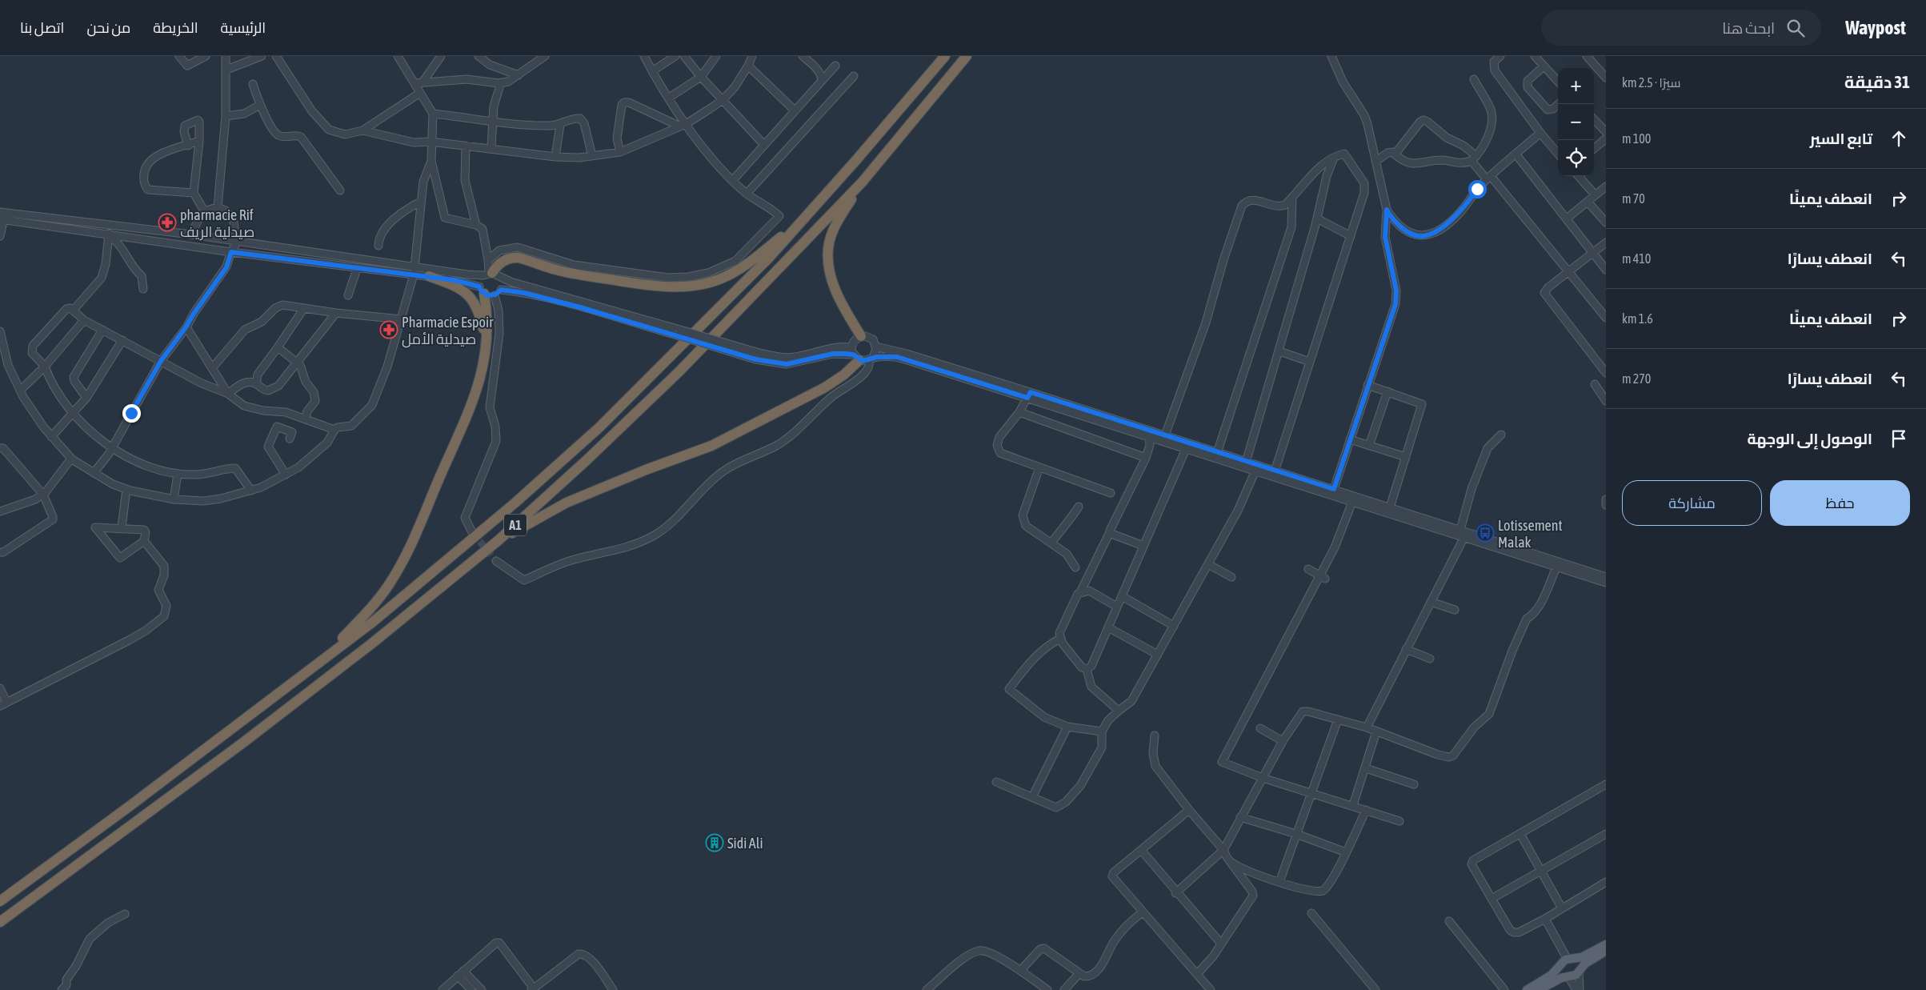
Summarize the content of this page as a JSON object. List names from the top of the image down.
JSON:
{
  "streets": {
    "highway": ["A1"]
  },
  "places": {
    "pharmacy": ["pharmacie Rif صيدلية الريف", "Pharmacie Espoir صيدلية الأمل"],
    "bus stop": ["Lotissement Malak"],
    "building": ["Sidi Ali"]
  },
  "page": {
    "header": "Waypost",
    "search": "ابحث هنا",
    "nav": [
      "الرئيسية",
      "الخريطة",
      "من نحن",
      "اتصل بنا"
    ],
    "heading": ["31 دقيقة", "سيرًا · 2.5 km"],
    "map_buttons": ["+", "−"],
    "list": [
      ["تابع السير", "100 m"],
      ["انعطف يمينًا", "70 m"],
      ["انعطف يسارًا", "410 m"],
      ["انعطف يمينًا", "1.6 km"],
      ["انعطف يسارًا", "270 m"],
      "الوصول إلى الوجهة"
    ],
    "buttons": ["حفظ", "مشاركة"]
  }
}
